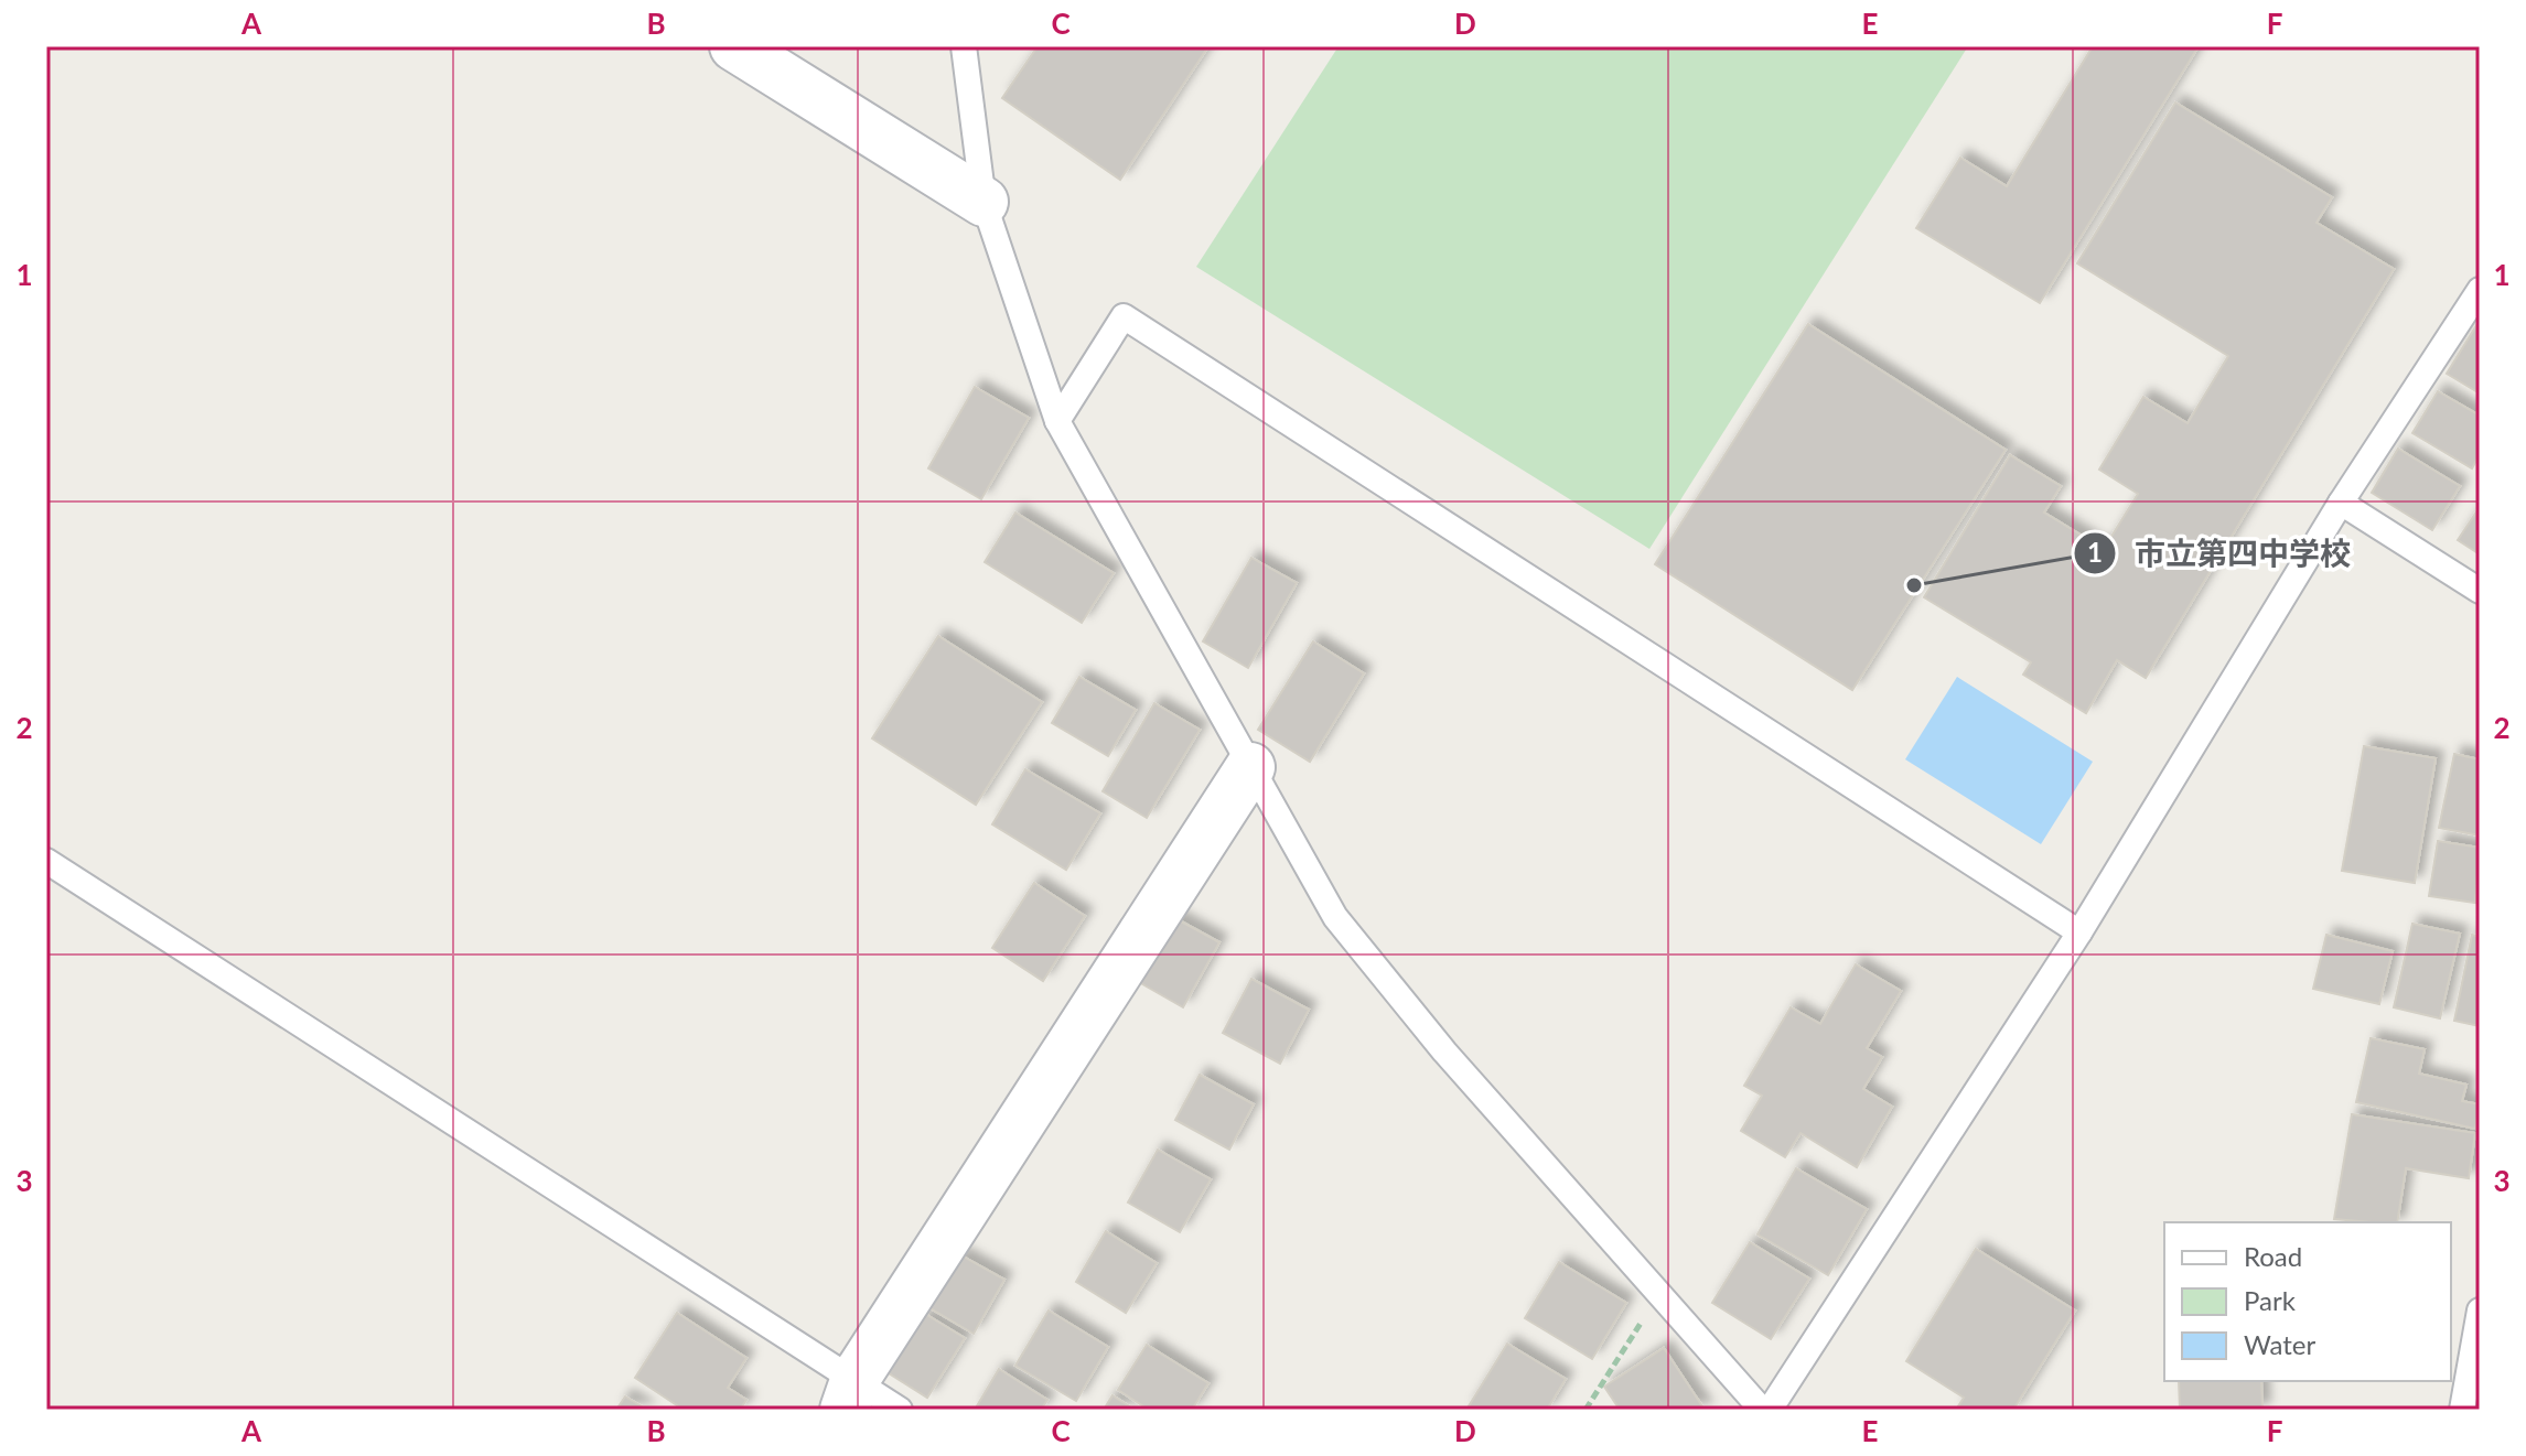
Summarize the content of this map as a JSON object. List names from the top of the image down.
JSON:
{
  "places": ["市立第四中学校"],
  "legend": ["Road", "Park", "Water"],
  "grid": {
    "columns": [
      "A",
      "B",
      "C",
      "D",
      "E",
      "F"
    ],
    "rows": ["1", "2", "3"]
  }
}
